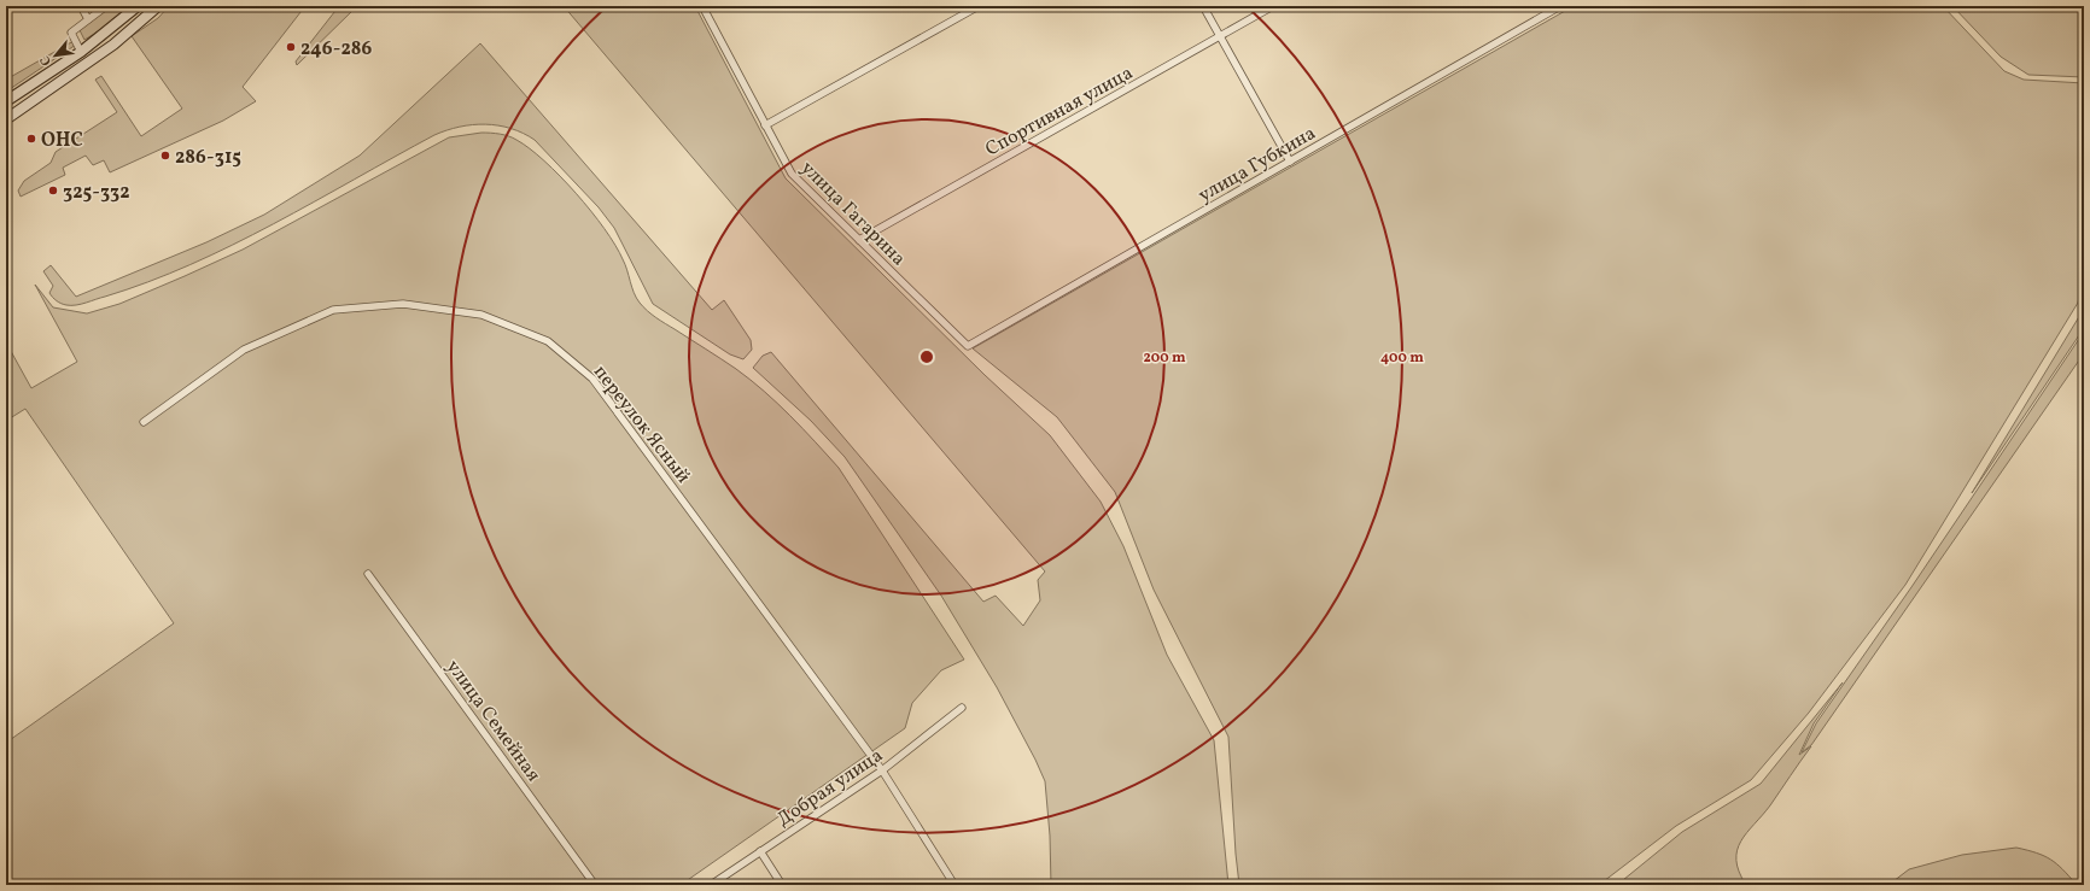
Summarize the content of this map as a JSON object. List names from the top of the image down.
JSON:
{
  "streets": {
    "street": [
      "Спортивная улица",
      "улица Губкина",
      "улица Гагарина",
      "переулок Ясный",
      "улица Семейная",
      "Добрая улица"
    ]
  },
  "crossings": [
    ["Спортивная улица", "улица Гагарина"],
    ["улица Губкина", "улица Гагарина"],
    ["переулок Ясный", "Добрая улица"]
  ],
  "places": [
    "246-286",
    "ОНС",
    "286-315",
    "325-332"
  ],
  "north": "bottom left",
  "rings": ["200 m", "400 m"]
}
